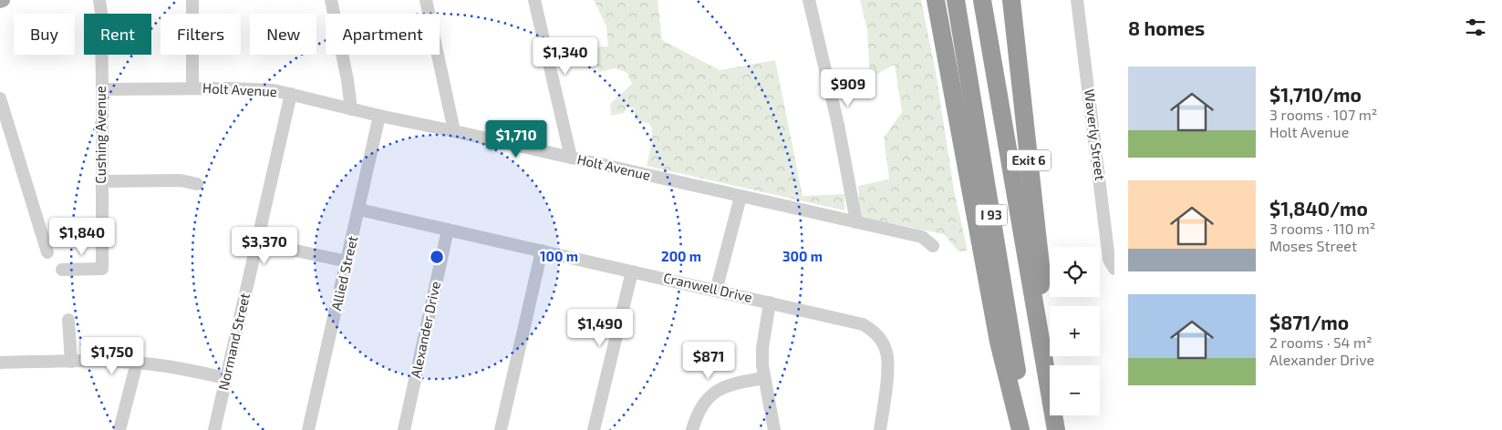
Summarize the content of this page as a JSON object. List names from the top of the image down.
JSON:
{
  "streets": {
    "highway": ["Exit 6", "I 93"],
    "street": [
      "Holt Avenue",
      "Cushing Avenue",
      "Waverly Street",
      "Allied Street",
      "Cranwell Drive",
      "Alexander Drive",
      "Normand Street"
    ]
  },
  "crossings": [
    ["Holt Avenue", "Cushing Avenue"],
    ["Holt Avenue", "Allied Street"],
    ["Holt Avenue", "Normand Street"],
    ["Exit 6", "I 93"],
    ["Allied Street", "Cranwell Drive"],
    ["Cranwell Drive", "Alexander Drive"]
  ],
  "page": {
    "heading": "8 homes",
    "chip": [
      "Buy",
      "Rent",
      "Filters",
      "New",
      "Apartment"
    ],
    "price": [
      "$1,340",
      "$909",
      "$1,710",
      "$1,840",
      "$3,370",
      "$1,490",
      "$1,750",
      "$871"
    ],
    "list": [
      {
        "name": "$1,710/mo",
        "note": "3 rooms · 107 m² · Holt Avenue"
      },
      {
        "name": "$1,840/mo",
        "note": "3 rooms · 110 m² · Moses Street"
      },
      {
        "name": "$871/mo",
        "note": "2 rooms · 54 m² · Alexander Drive"
      }
    ],
    "map_buttons": ["+", "−"]
  },
  "rings": ["100 m", "200 m", "300 m"]
}
